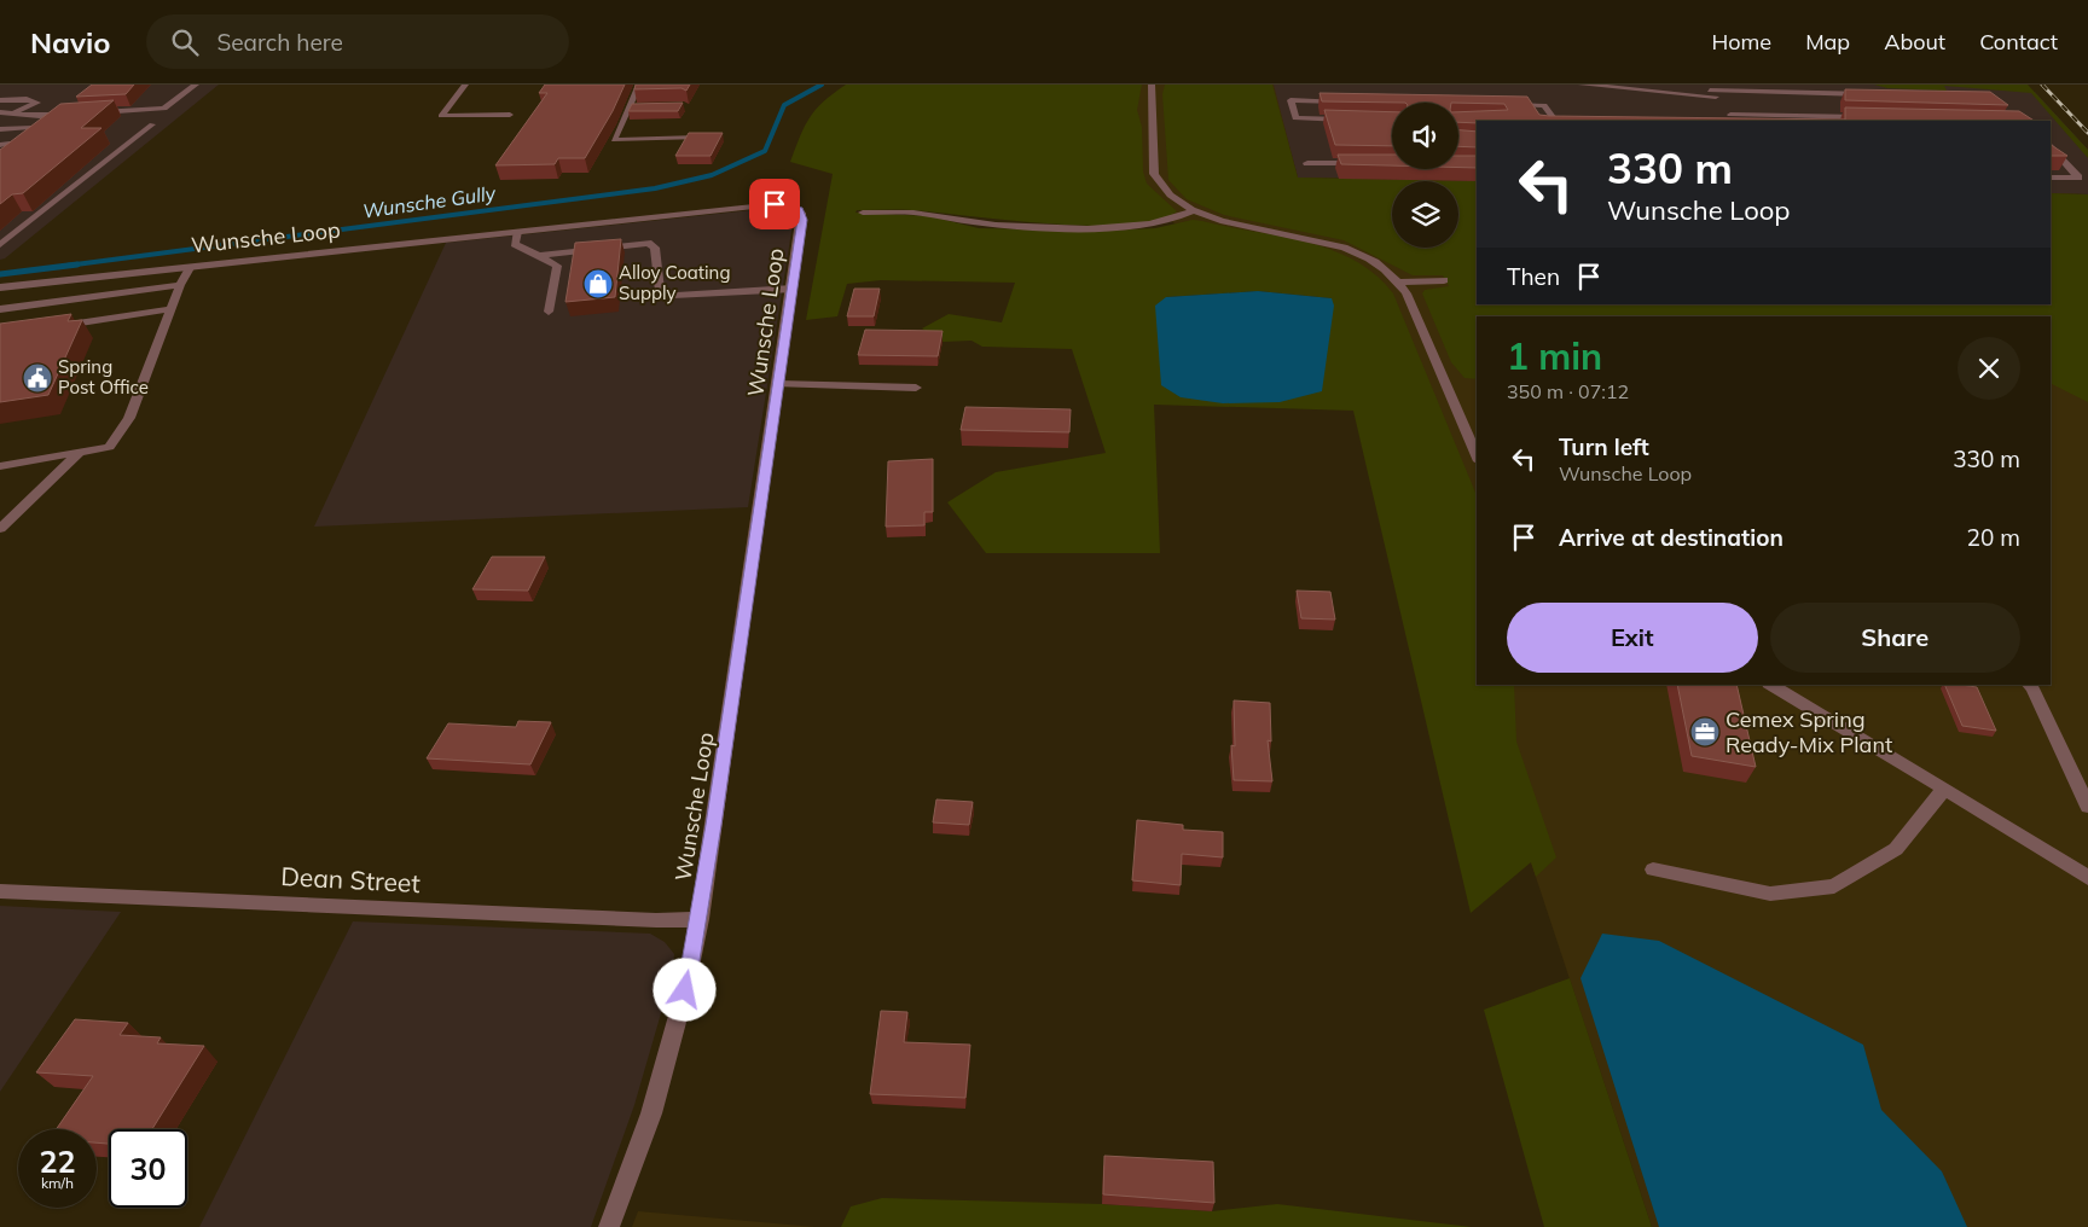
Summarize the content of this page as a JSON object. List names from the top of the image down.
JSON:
{
  "streets": {
    "street": ["Wunsche Loop", "Dean Street"]
  },
  "crossings": [
    ["Wunsche Loop", "Dean Street"]
  ],
  "water": ["Wunsche Gully"],
  "places": {
    "shop": ["Alloy Coating Supply"],
    "public building": ["Spring Post Office"],
    "office": ["Cemex Spring Ready-Mix Plant"]
  },
  "page": {
    "header": "Navio",
    "search": "Search here",
    "nav": [
      "Home",
      "Map",
      "About",
      "Contact"
    ],
    "turn": ["330 m", "Wunsche Loop"],
    "then": "Then",
    "heading": ["1 min", "350 m · 07:12"],
    "list": [
      {
        "name": "Turn left",
        "note": "Wunsche Loop",
        "value": "330 m"
      },
      {
        "name": "Arrive at destination",
        "value": "20 m"
      }
    ],
    "buttons": ["Exit", "Share"],
    "speed": "22 km/h",
    "limit": "30"
  }
}
